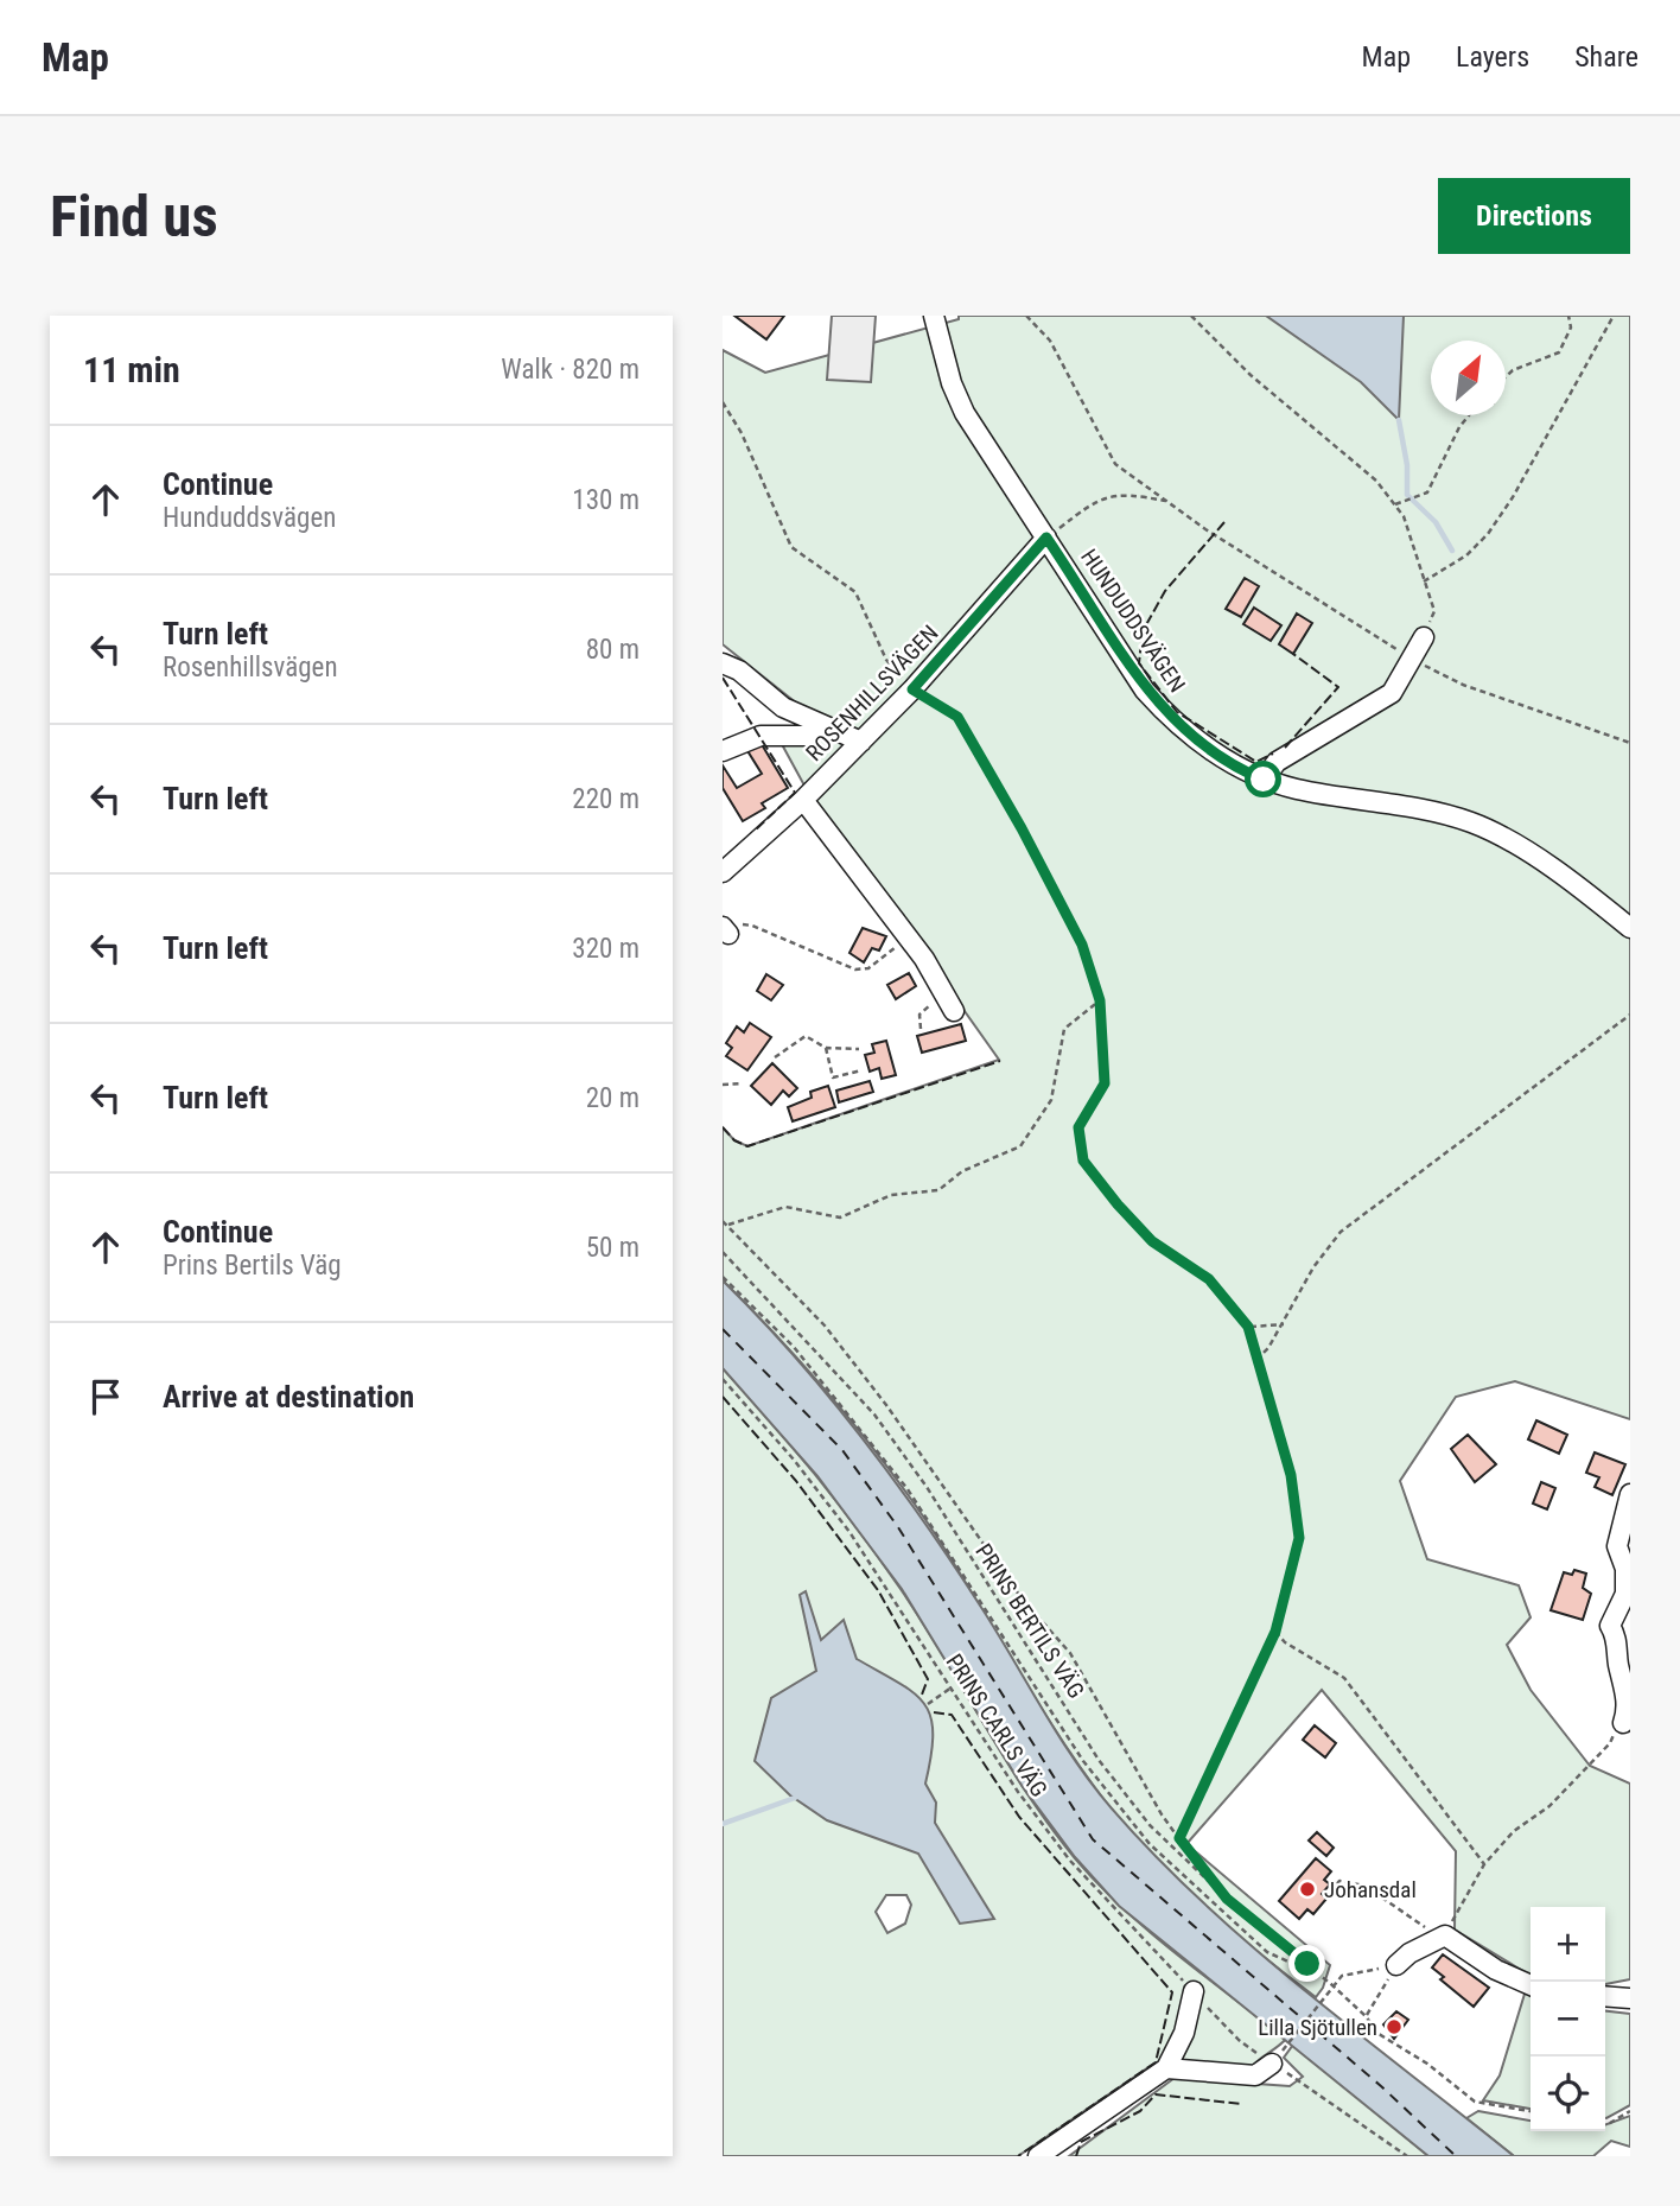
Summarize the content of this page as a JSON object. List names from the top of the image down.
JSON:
{
  "streets": {
    "street": ["HUNDUDDSVÄGEN", "ROSENHILLSVÄGEN"],
    "path": ["PRINS BERTILS VÄG", "PRINS CARLS VÄG"]
  },
  "crossings": [
    ["HUNDUDDSVÄGEN", "ROSENHILLSVÄGEN"]
  ],
  "places": ["Johansdal", "Lilla Sjötullen"],
  "north": "top right",
  "page": {
    "header": "Map",
    "nav": ["Map", "Layers", "Share"],
    "buttons": "Directions",
    "title": "Find us",
    "heading": ["11 min", "Walk · 820 m"],
    "list": [
      ["Continue", "Hunduddsvägen", "130 m"],
      ["Turn left", "Rosenhillsvägen", "80 m"],
      ["Turn left", "220 m"],
      ["Turn left", "320 m"],
      ["Turn left", "20 m"],
      ["Continue", "Prins Bertils Väg", "50 m"],
      "Arrive at destination"
    ],
    "map_buttons": ["+", "−"]
  }
}
